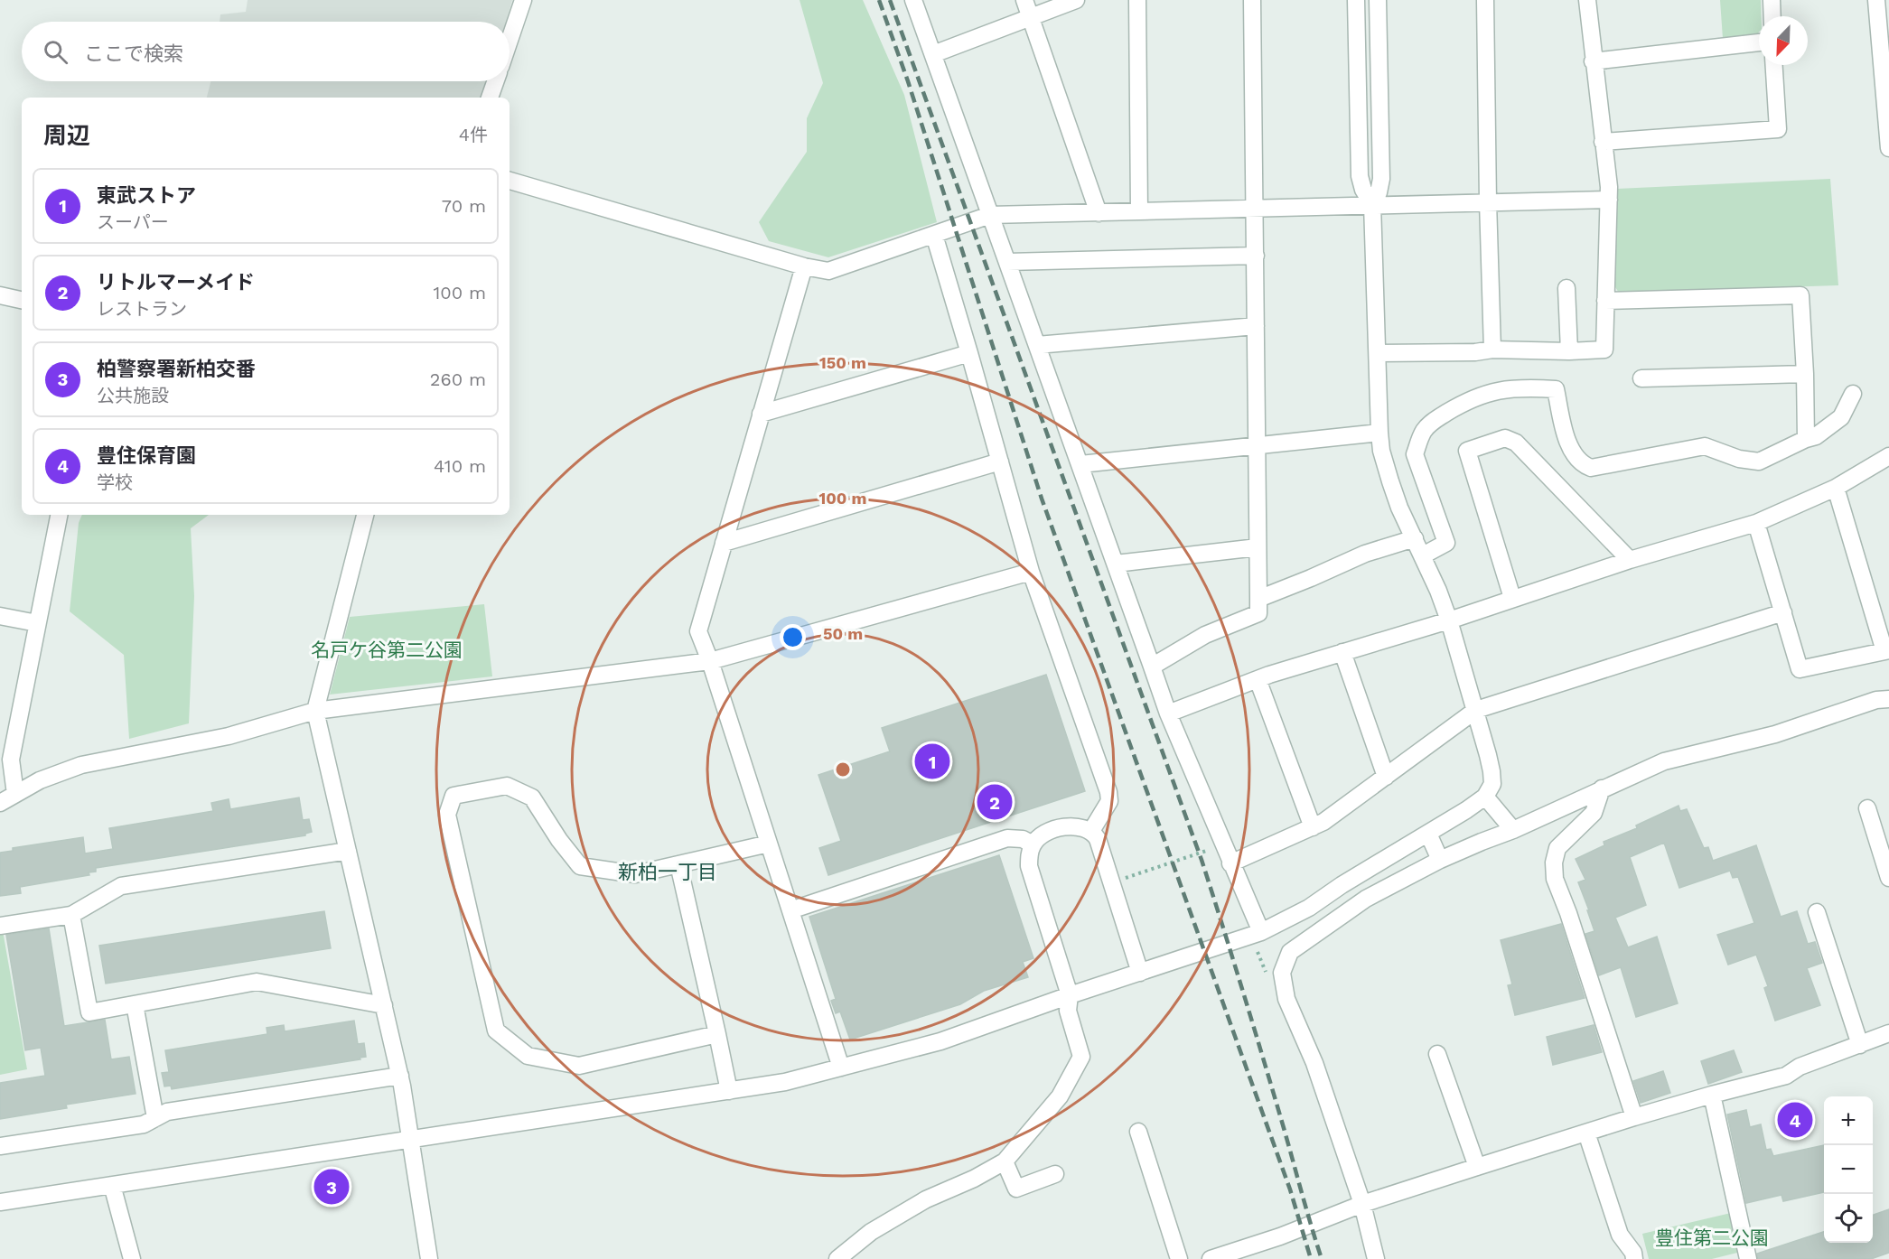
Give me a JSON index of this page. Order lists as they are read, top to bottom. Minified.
{"districts":["新柏一丁目"],"parks":["名戸ケ谷第二公園","豊住第二公園"],"north":"bottom left","page":{"search":"ここで検索","heading":["周辺","4件"],"list":[{"mark":"1","name":"東武ストア","note":"スーパー","value":"70 m"},{"mark":"2","name":"リトルマーメイド","note":"レストラン","value":"100 m"},{"mark":"3","name":"柏警察署新柏交番","note":"公共施設","value":"260 m"},{"mark":"4","name":"豊住保育園","note":"学校","value":"410 m"}],"pins":["1","2","4","3"],"map_buttons":["+","−"]},"rings":["150 m","100 m","50 m"]}
